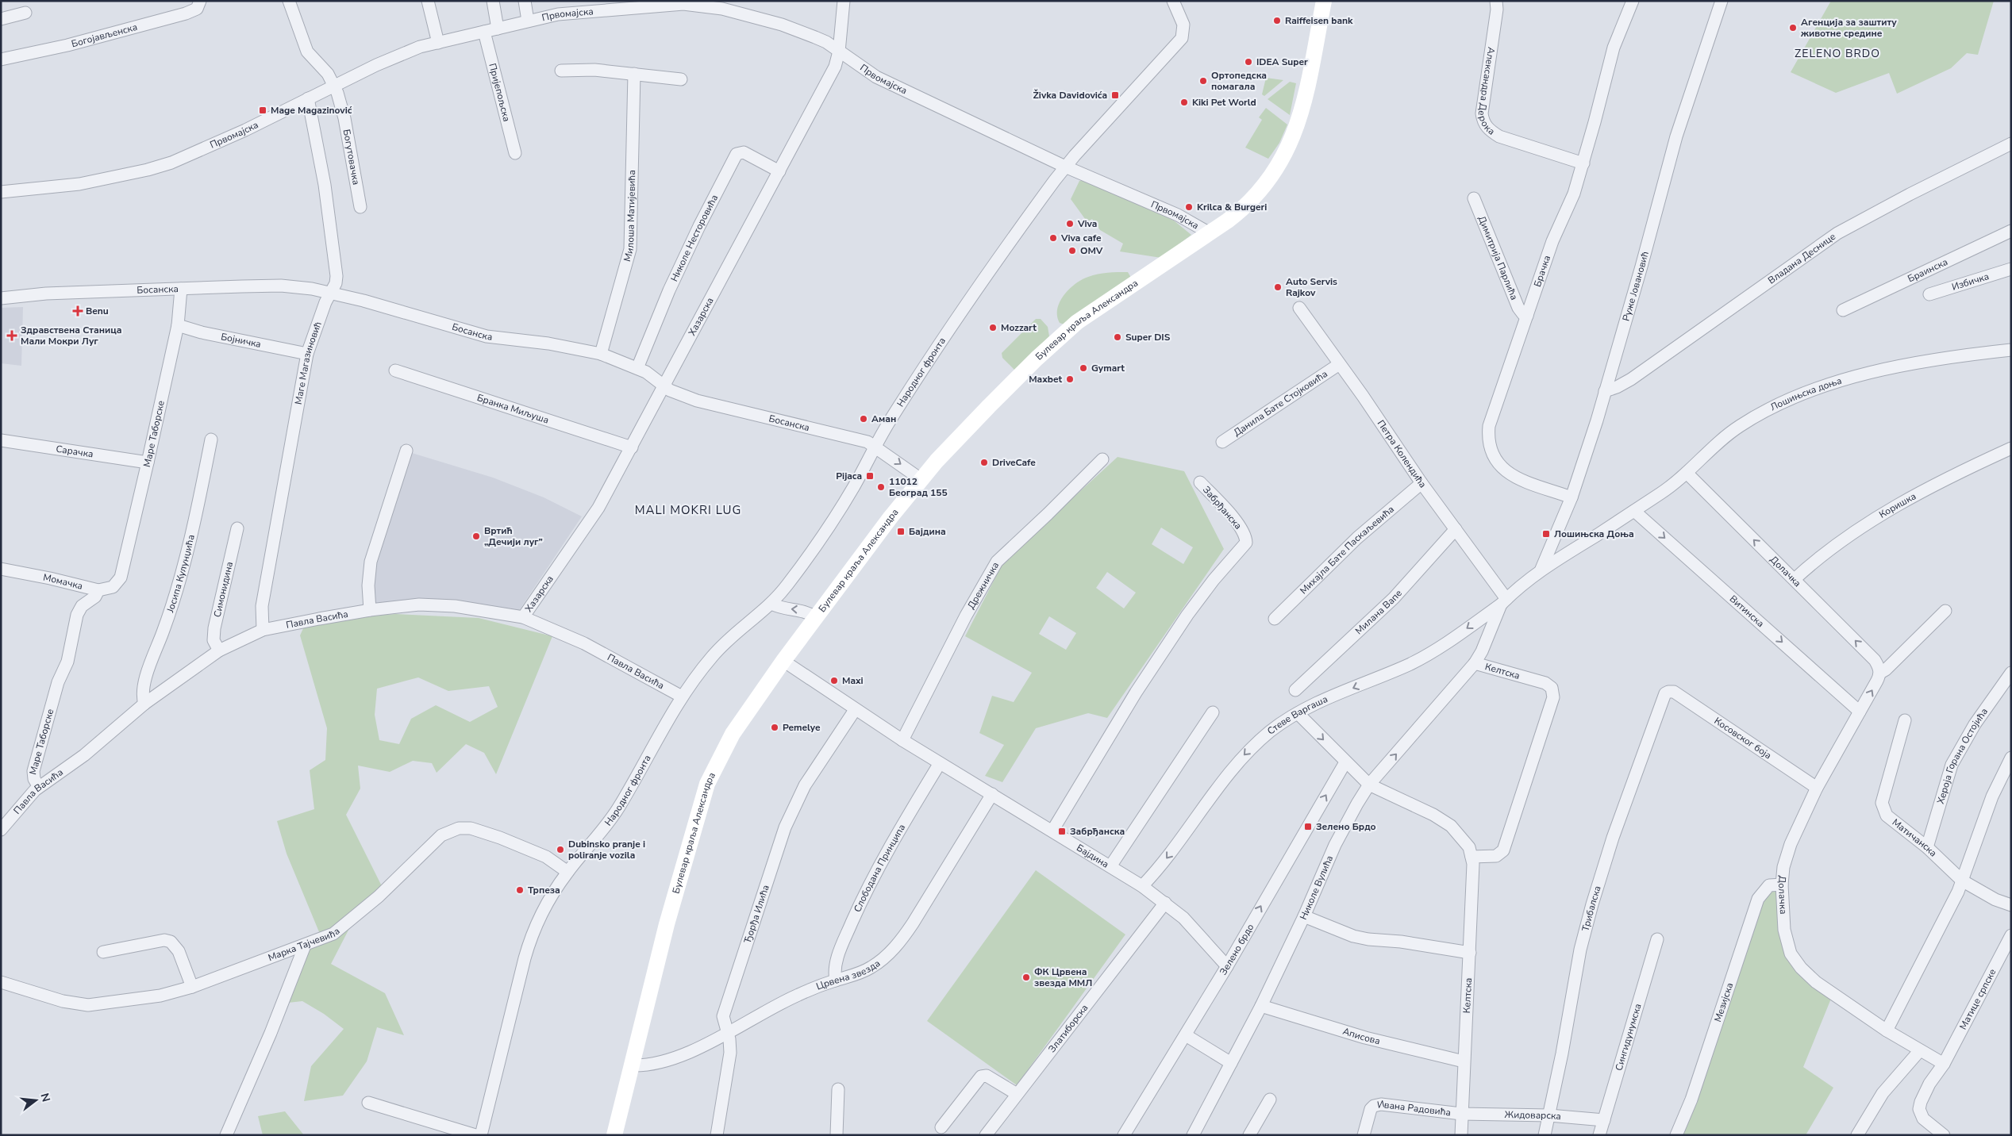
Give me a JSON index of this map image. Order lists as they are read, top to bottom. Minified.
{"streets":{"main road":["Булевар краља Александра"],"street":["Првомајска","Богојављенска","Александра Дерока","Пријепољска","Богутовачка","Милоша Матијевића","Николе Несторовића","Владана Деснице","Димитрија Парлића","Браинска","Брачка","Избичка","Руже Јовановић","Босанска","Хазарска","Бојничка","Маге Магазиновић","Народног фронта","Лошињска доња","Данила Бате Стојковића","Бранка Миљуша","Маре Таборске","Сарачка","Петра Колендића","Коришка","Забрђанска","Михајла Бате Паскаљевића","Долачка","Јосипа Кулунџића","Момачка","Дрежничка","Симонидина","Витинска","Милана Вапе","Павла Васића","Келтска","Стеве Варгаша","Косовског боја","Хероја Горана Остојића","Матичанска","Бајдина","Слободана Принципа","Николе Вулића","Трибалска","Ђорђа Илића","Марка Тајчевића","Зелено брдо","Црвена звезда","Матице српске","Мезијска","Златиборска","Аписова","Сингидунумска","Ивана Радовића","Жидоварска"]},"crossings":[["Првомајска","Пријепољска"],["Првомајска","Богутовачка"],["Првомајска","Хазарска"],["Првомајска","Булевар краља Александра"],["Првомајска","Маге Магазиновић"],["Првомајска","Народног фронта"],["Александра Дерока","Брачка"],["Милоша Матијевића","Босанска"],["Николе Несторовића","Босанска"],["Николе Несторовића","Хазарска"],["Владана Деснице","Руже Јовановић"],["Димитрија Парлића","Брачка"],["Брачка","Руже Јовановић"],["Руже Јовановић","Келтска"],["Босанска","Хазарска"],["Босанска","Булевар краља Александра"],["Босанска","Маге Магазиновић"],["Босанска","Народног фронта"],["Босанска","Маре Таборске"],["Хазарска","Бранка Миљуша"],["Хазарска","Павла Васића"],["Булевар краља Александра","Бајдина"],["Булевар краља Александра","Црвена звезда"],["Бојничка","Маге Магазиновић"],["Бојничка","Маре Таборске"],["Маге Магазиновић","Павла Васића"],["Народног фронта","Павла Васића"],["Народног фронта","Марка Тајчевића"],["Лошињска доња","Долачка"],["Лошињска доња","Витинска"],["Лошињска доња","Келтска"],["Данила Бате Стојковића","Петра Колендића"],["Маре Таборске","Сарачка"],["Маре Таборске","Момачка"],["Маре Таборске","Павла Васића"],["Петра Колендића","Михајла Бате Паскаљевића"],["Петра Колендића","Милана Вапе"],["Петра Колендића","Келтска"],["Петра Колендића","Стеве Варгаша"],["Коришка","Долачка"],["Забрђанска","Бајдина"],["Долачка","Витинска"],["Долачка","Косовског боја"],["Долачка","Матице српске"],["Долачка","Мезијска"],["Јосипа Кулунџића","Павла Васића"],["Дрежничка","Бајдина"],["Симонидина","Павла Васића"],["Витинска","Келтска"],["Келтска","Стеве Варгаша"],["Келтска","Николе Вулића"],["Келтска","Зелено брдо"],["Келтска","Аписова"],["Келтска","Ивана Радовића"],["Келтска","Жидоварска"],["Стеве Варгаша","Бајдина"],["Косовског боја","Трибалска"],["Хероја Горана Остојића","Матичанска"],["Бајдина","Слободана Принципа"],["Бајдина","Ђорђа Илића"],["Бајдина","Зелено брдо"],["Бајдина","Црвена звезда"],["Бајдина","Златиборска"],["Слободана Принципа","Црвена звезда"],["Николе Вулића","Аписова"],["Трибалска","Жидоварска"],["Ђорђа Илића","Црвена звезда"],["Сингидунумска","Жидоварска"],["Ивана Радовића","Жидоварска"]],"one_way":["Витинска","Зелено брдо"],"districts":["ZELENO BRDO","MALI MOKRI LUG"],"places":{"other":["Raiffeisen bank","Агенција за заштиту животне средине","IDEA Super","Ортопедска помагала","Kiki Pet World","Krilca & Burgeri","Viva","Viva cafe","OMV","Auto Servis Rajkov","Mozzart","Super DIS","Gymart","Maxbet","Аман","DriveCafe","11012 Београд 155","Вртић „Дечији луг”","Maxi","Pemelye","Dubinsko pranje i poliranje vozila","Трпеза","ФК Црвена звезда ММЛ"],"transit":["Živka Davidovića","Mage Magazinović","Pijaca","Бајдина","Лошињска Доња","Зелено Брдо","Забрђанска"],"health":["Benu","Здравствена Станица Мали Мокри Луг"]},"north":"right"}
